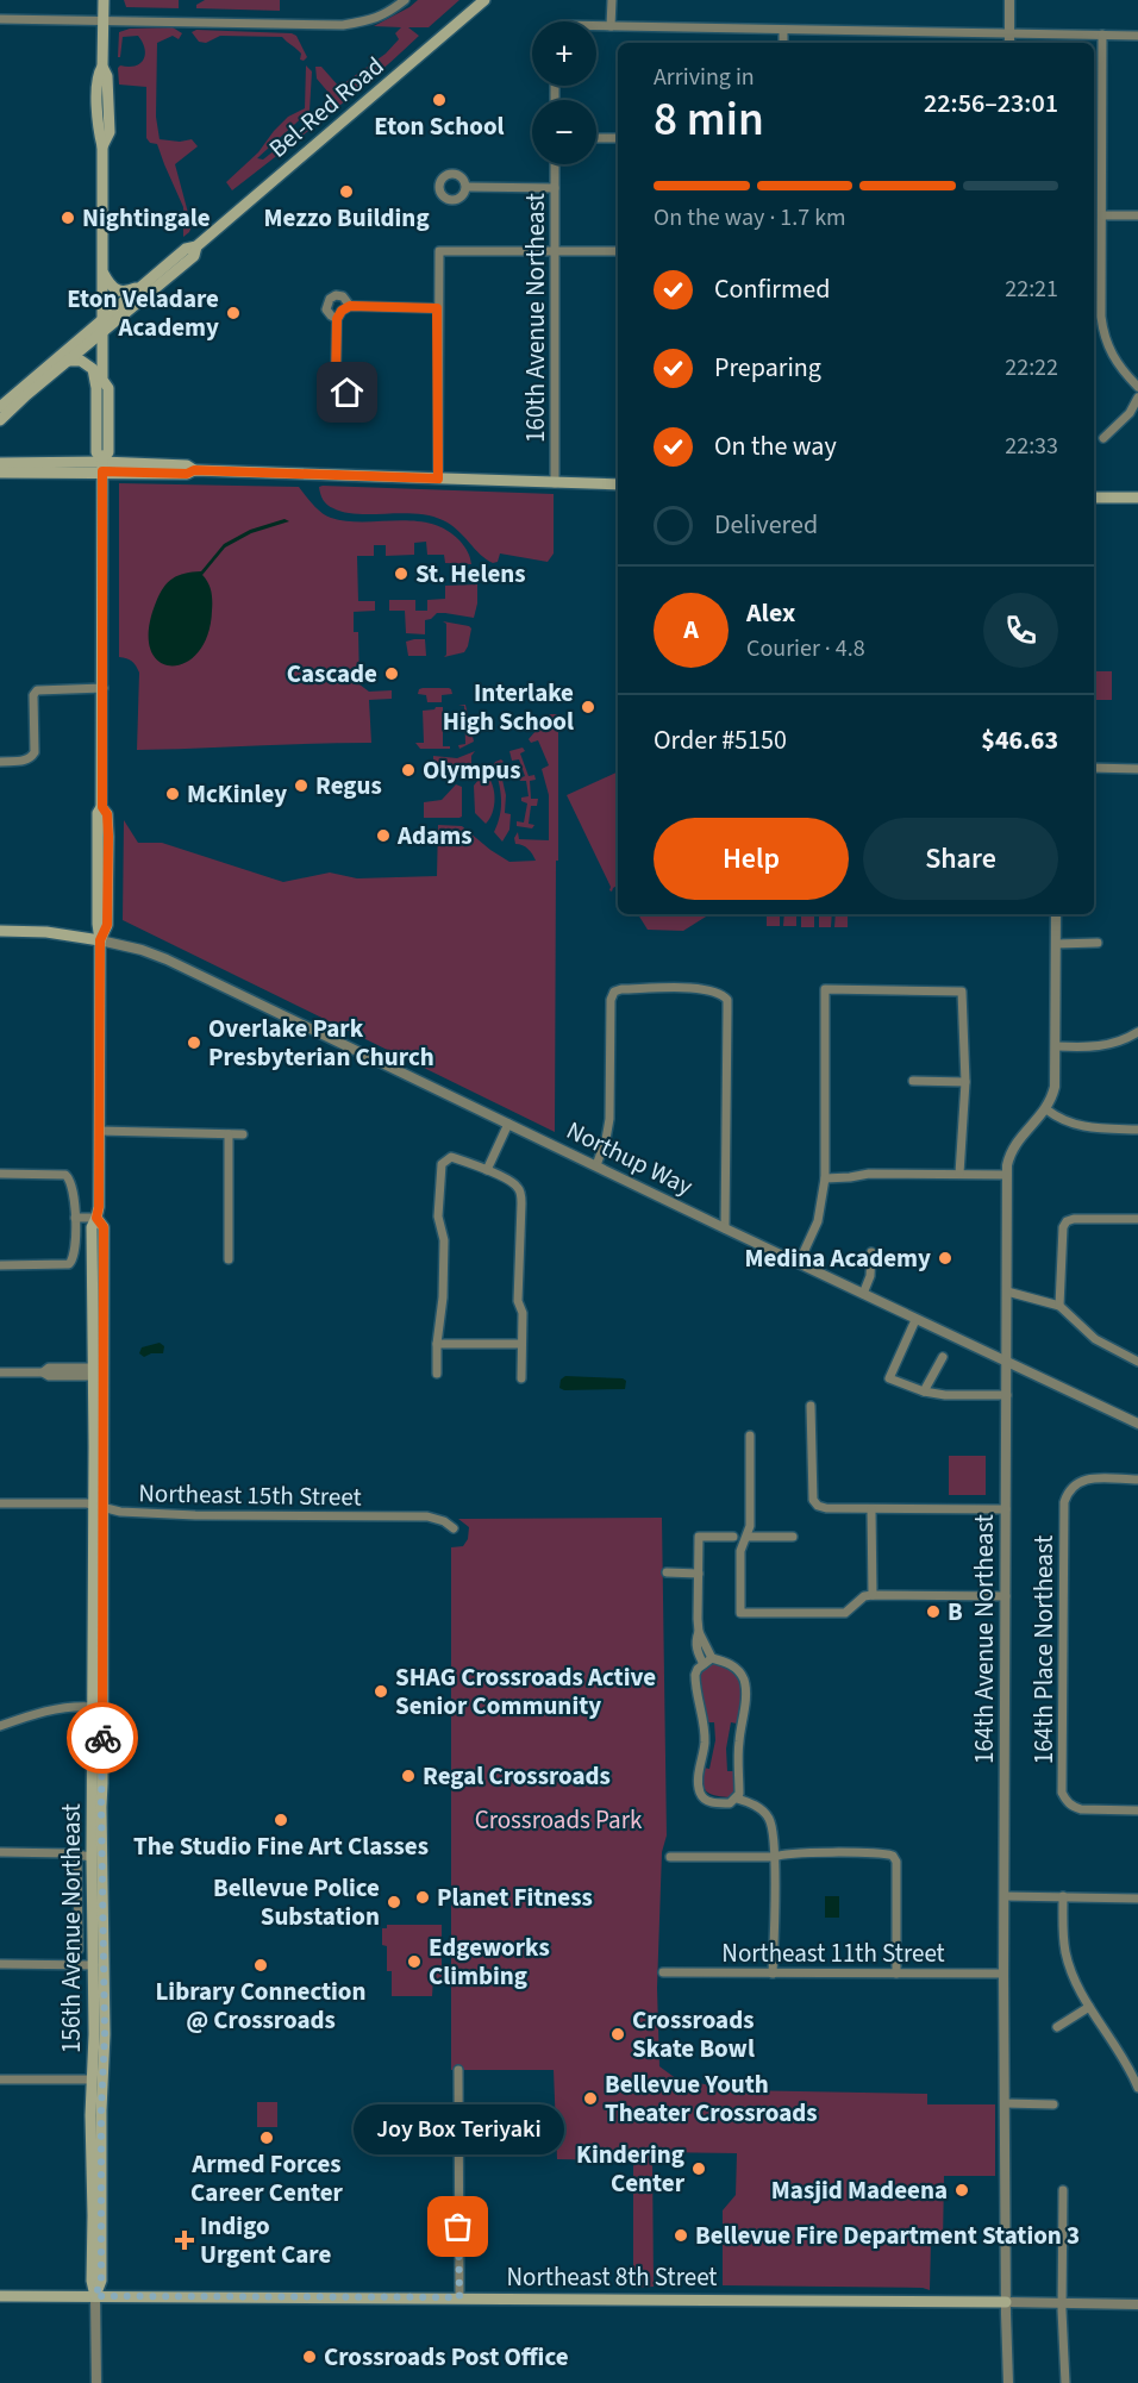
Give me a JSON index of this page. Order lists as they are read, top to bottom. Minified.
{"streets":{"main road":["Bel-Red Road","156th Avenue Northeast","Northeast 8th Street"],"street":["160th Avenue Northeast","Northup Way","Northeast 15th Street","164th Avenue Northeast","164th Place Northeast","Northeast 11th Street"]},"crossings":[["Bel-Red Road","156th Avenue Northeast"],["Northup Way","164th Avenue Northeast"],["Northup Way","156th Avenue Northeast"],["Northeast 15th Street","156th Avenue Northeast"],["164th Avenue Northeast","Northeast 11th Street"],["164th Avenue Northeast","Northeast 8th Street"],["156th Avenue Northeast","Northeast 8th Street"]],"parks":["Crossroads Park"],"places":{"other":["Eton School","Mezzo Building","Nightingale","Eton Veladare Academy","St. Helens","Cascade","Interlake High School","Olympus","Regus","McKinley","Adams","Overlake Park Presbyterian Church","Medina Academy","B","SHAG Crossroads Active Senior Community","Regal Crossroads","The Studio Fine Art Classes","Planet Fitness","Bellevue Police Substation","Edgeworks Climbing","Library Connection @ Crossroads","Crossroads Skate Bowl","Bellevue Youth Theater Crossroads","Armed Forces Career Center","Kindering Center","Masjid Madeena","Joy Box Teriyaki","Bellevue Fire Department Station 3","Crossroads Post Office"],"health":["Indigo Urgent Care"]},"page":{"map_buttons":["+","−"],"heading":["8 min","Arriving in","22:56–23:01"],"panel":["Alex","Courier · 4.8","Order #5150","$46.63"],"bar":"On the way · 1.7 km","list":[["Confirmed","22:21"],["Preparing","22:22"],["On the way","22:33"],"Delivered"],"round":"A","buttons":["Help","Share"],"bubble":"Joy Box Teriyaki"}}
